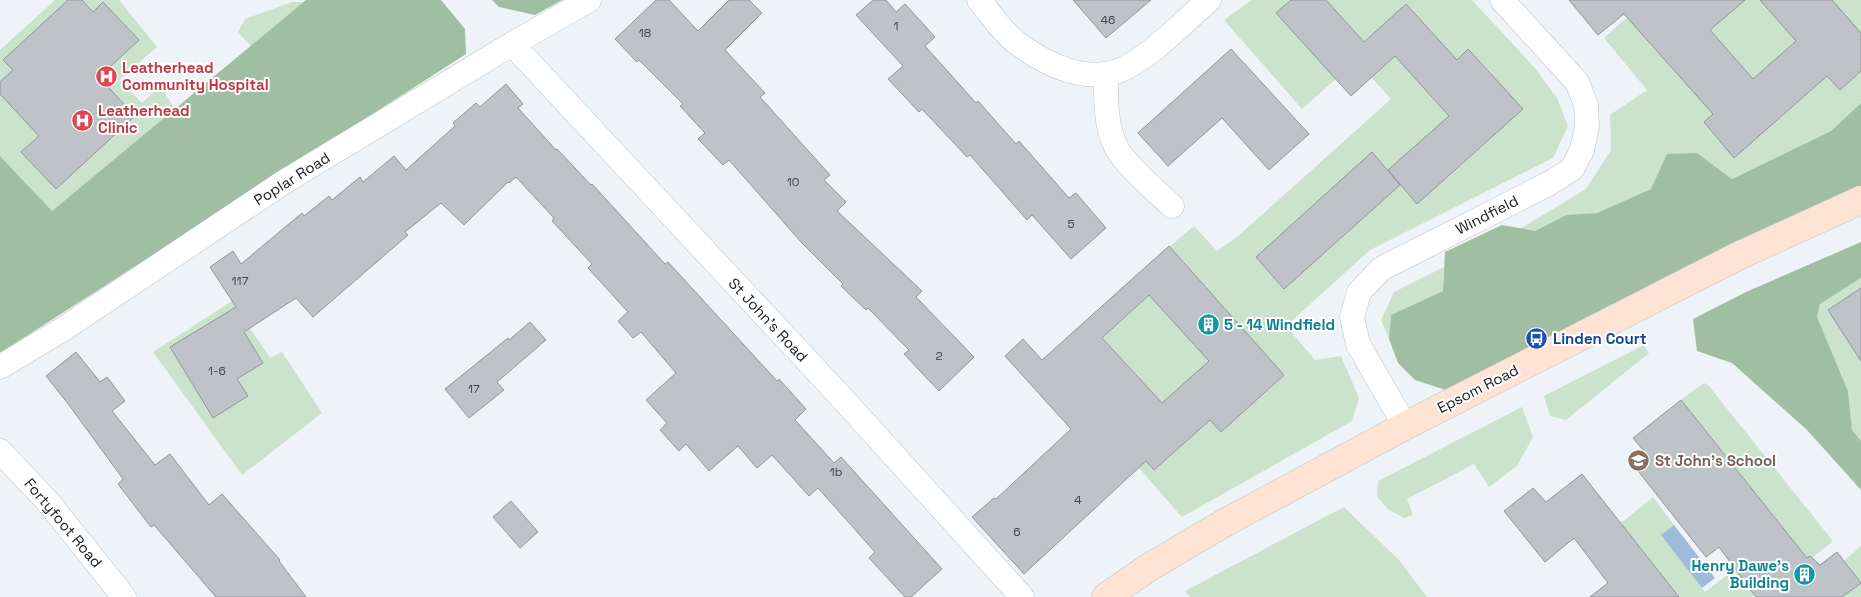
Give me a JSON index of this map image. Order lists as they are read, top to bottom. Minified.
{"streets":{"main road":["Epsom Road"],"street":["Poplar Road","Windfield","St John's Road","Fortyfoot Road"]},"crossings":[["Poplar Road","St John's Road"],["Windfield","Epsom Road"]],"places":{"hospital":["Leatherhead Community Hospital","Leatherhead Clinic"],"building":["5 - 14 Windfield","Henry Dawe's Building"],"bus stop":["Linden Court"],"school or university":["St John's School"]},"house_numbers":["46","1","18","10","5","117","2","1-6","17","1b","4","6"]}
